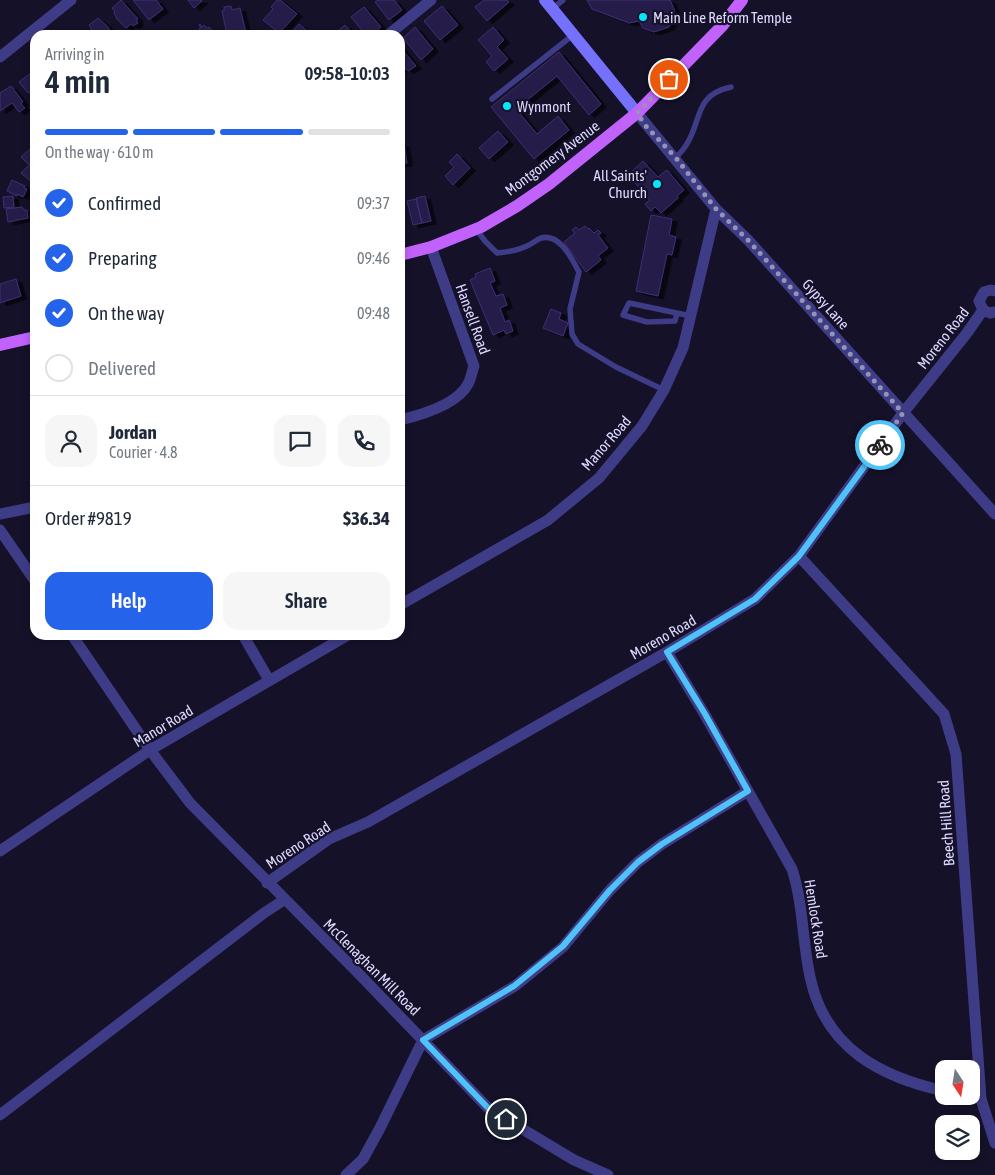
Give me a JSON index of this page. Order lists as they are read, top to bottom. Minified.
{"streets":{"main road":["Montgomery Avenue"],"street":["Gypsy Lane","Hansell Road","Moreno Road","Manor Road","Beech Hill Road","Hemlock Road","McClenaghan Mill Road"]},"crossings":[["Montgomery Avenue","Gypsy Lane"],["Montgomery Avenue","Hansell Road"],["Gypsy Lane","Moreno Road"],["Gypsy Lane","Manor Road"],["Moreno Road","Beech Hill Road"],["Moreno Road","Hemlock Road"],["Moreno Road","McClenaghan Mill Road"]],"places":["Main Line Reform Temple","Wynmont","All Saints' Church"],"north":"bottom","page":{"heading":["4 min","Arriving in","09:58–10:03"],"panel":["Jordan","Courier · 4.8","Order #9819","$36.34"],"bar":"On the way · 610 m","list":[["Confirmed","09:37"],["Preparing","09:46"],["On the way","09:48"],"Delivered"],"buttons":["Help","Share"]}}
